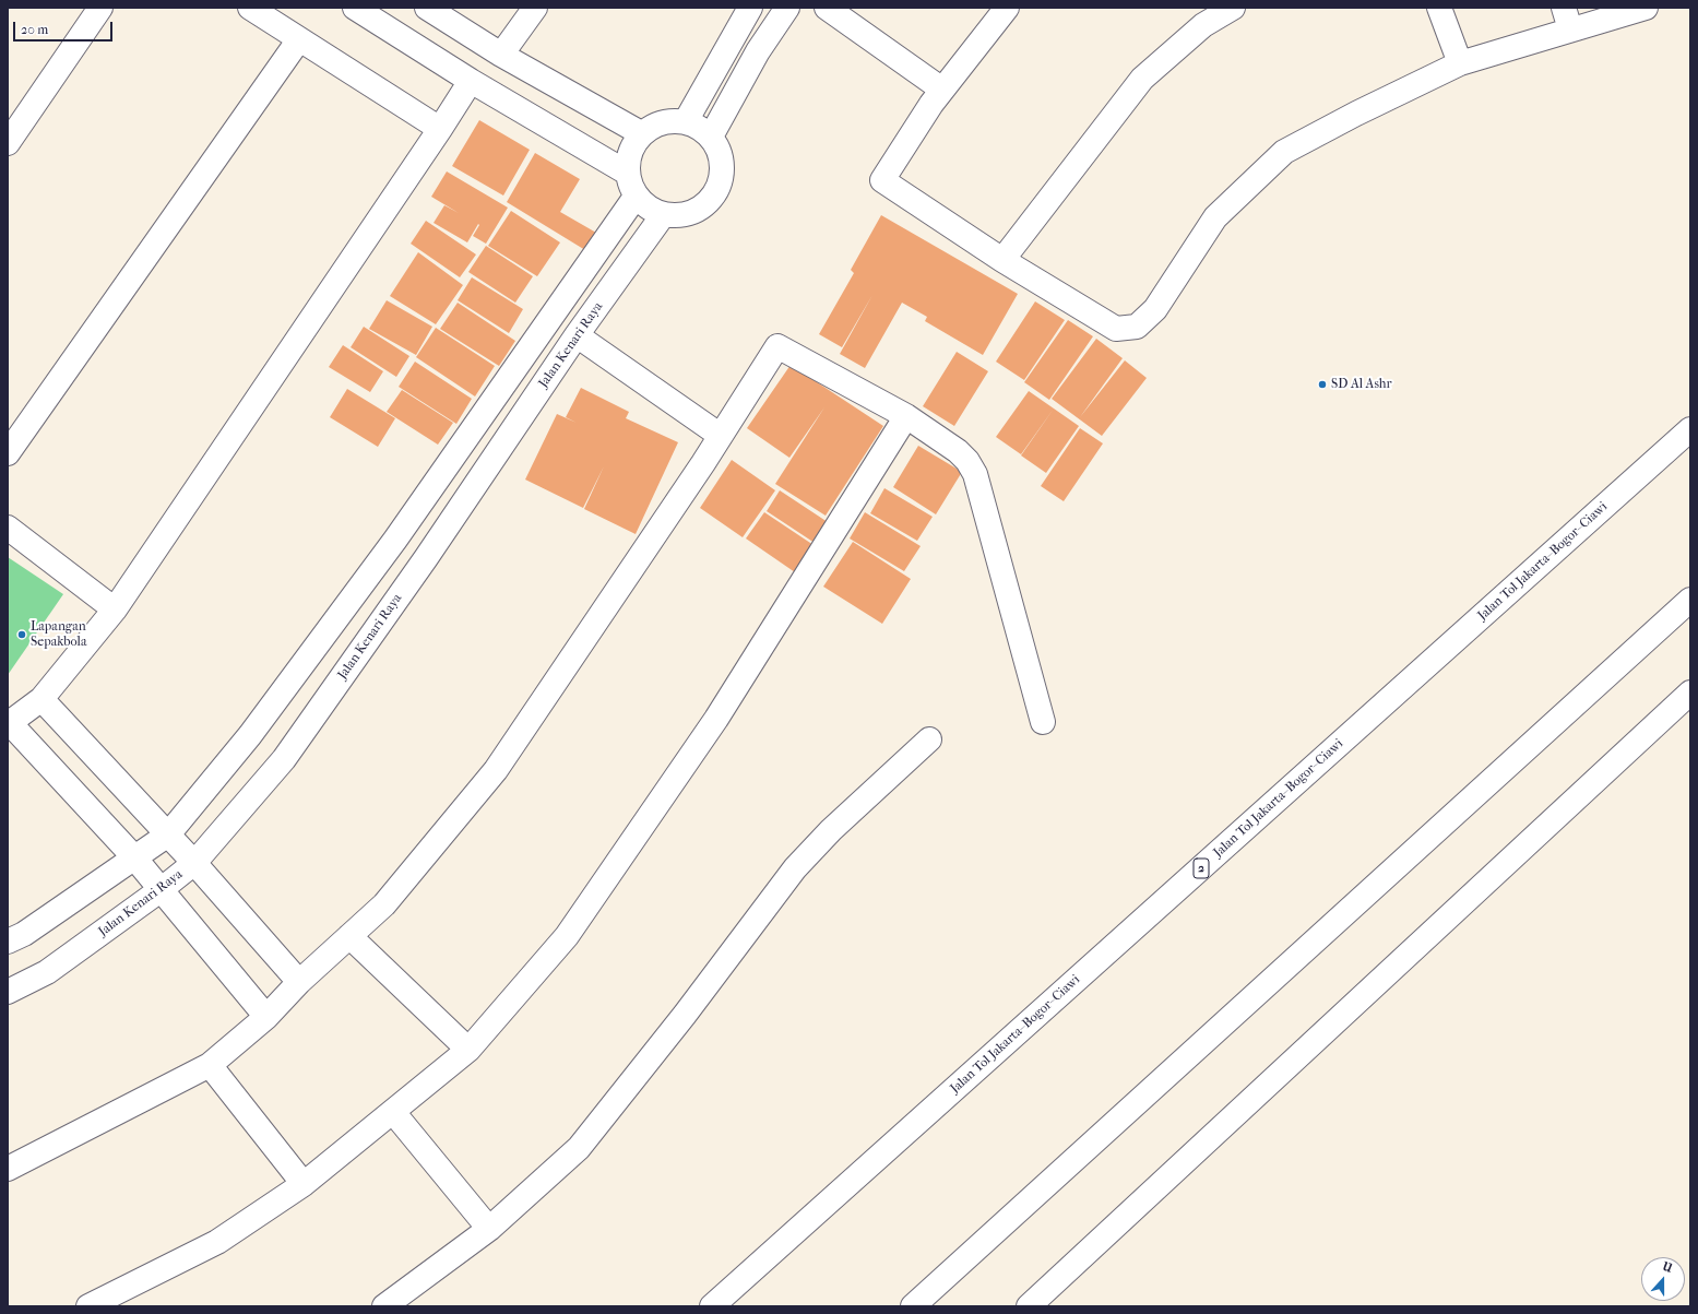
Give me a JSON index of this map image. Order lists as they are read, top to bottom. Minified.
{"streets":{"main road":["Jalan Kenari Raya","Jalan Tol Jakarta–Bogor–Ciawi","2"]},"places":["SD Al Ashr","Lapangan Sepakbola"],"scale_bar":"20 m","north":"top"}
